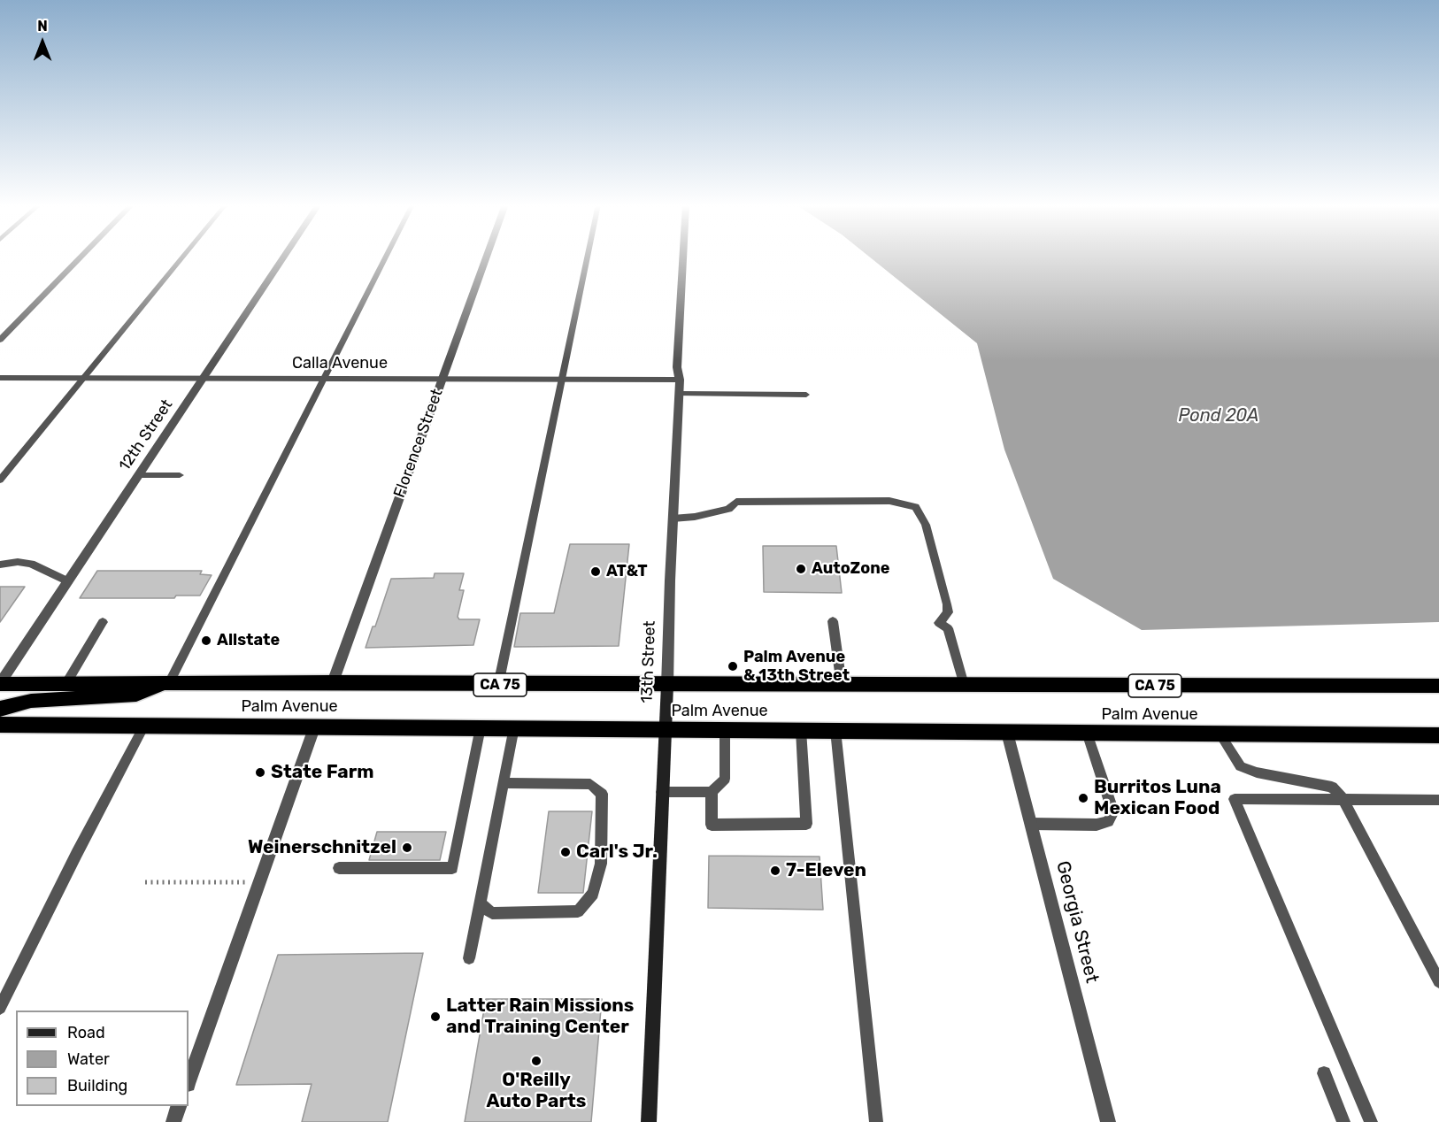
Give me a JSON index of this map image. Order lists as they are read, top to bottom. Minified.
{"streets":{"highway":["CA 75","Palm Avenue"],"main road":["13th Street"],"street":["Calla Avenue","12th Street","Florence Street","Georgia Street"]},"crossings":[["Calla Avenue","12th Street"],["Calla Avenue","Florence Street"],["Calla Avenue","13th Street"],["12th Street","Palm Avenue"],["Florence Street","Palm Avenue"],["13th Street","Palm Avenue"],["Palm Avenue","Georgia Street"]],"water":["Pond 20A"],"places":["AutoZone","AT&T","Allstate","Palm Avenue & 13th Street","State Farm","Burritos Luna Mexican Food","Weinerschnitzel","Carl's Jr.","7-Eleven","Latter Rain Missions and Training Center","O'Reilly Auto Parts"],"legend":["Road","Water","Building"],"north":"top"}
